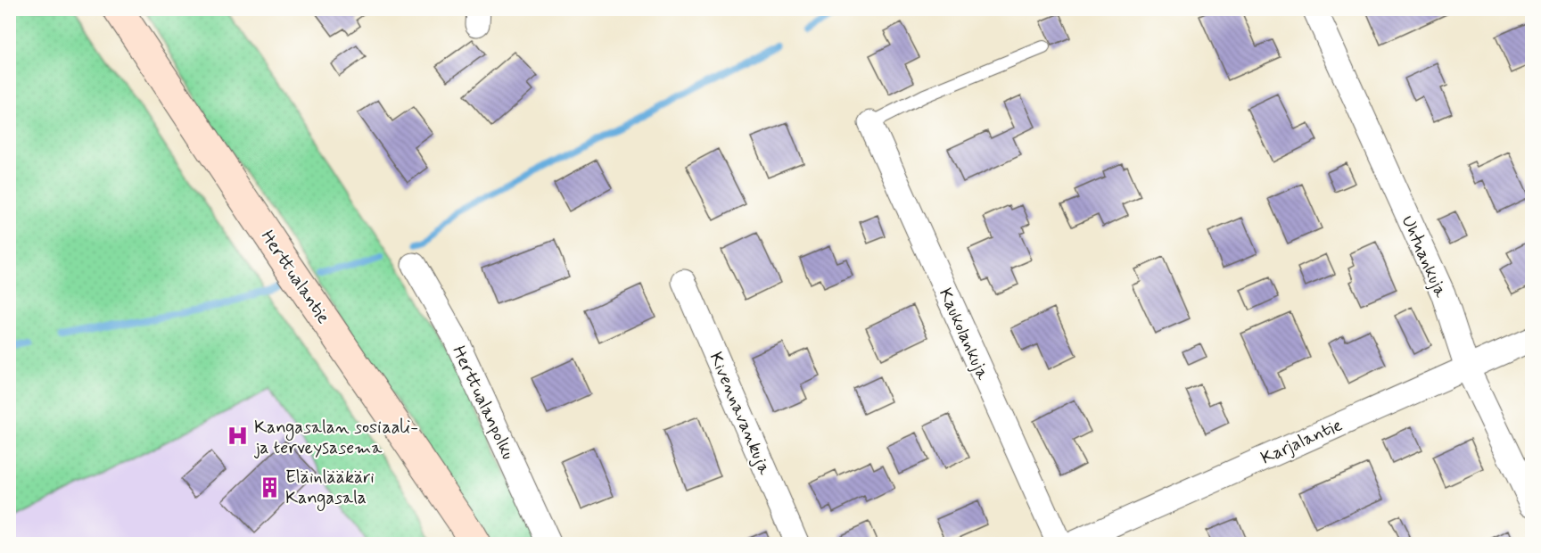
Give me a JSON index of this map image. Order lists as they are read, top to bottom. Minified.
{"streets":{"street":["Uhtuankuja","Herttualantie","Kaukolankuja","Herttualanpolku","Kivennavankuja","Karjalantie"]},"crossings":[["Uhtuankuja","Karjalantie"]],"places":{"hospital":["Kangasalan sosiaali- ja terveysasema"],"building":["Eläinlääkäri Kangasala"]}}
